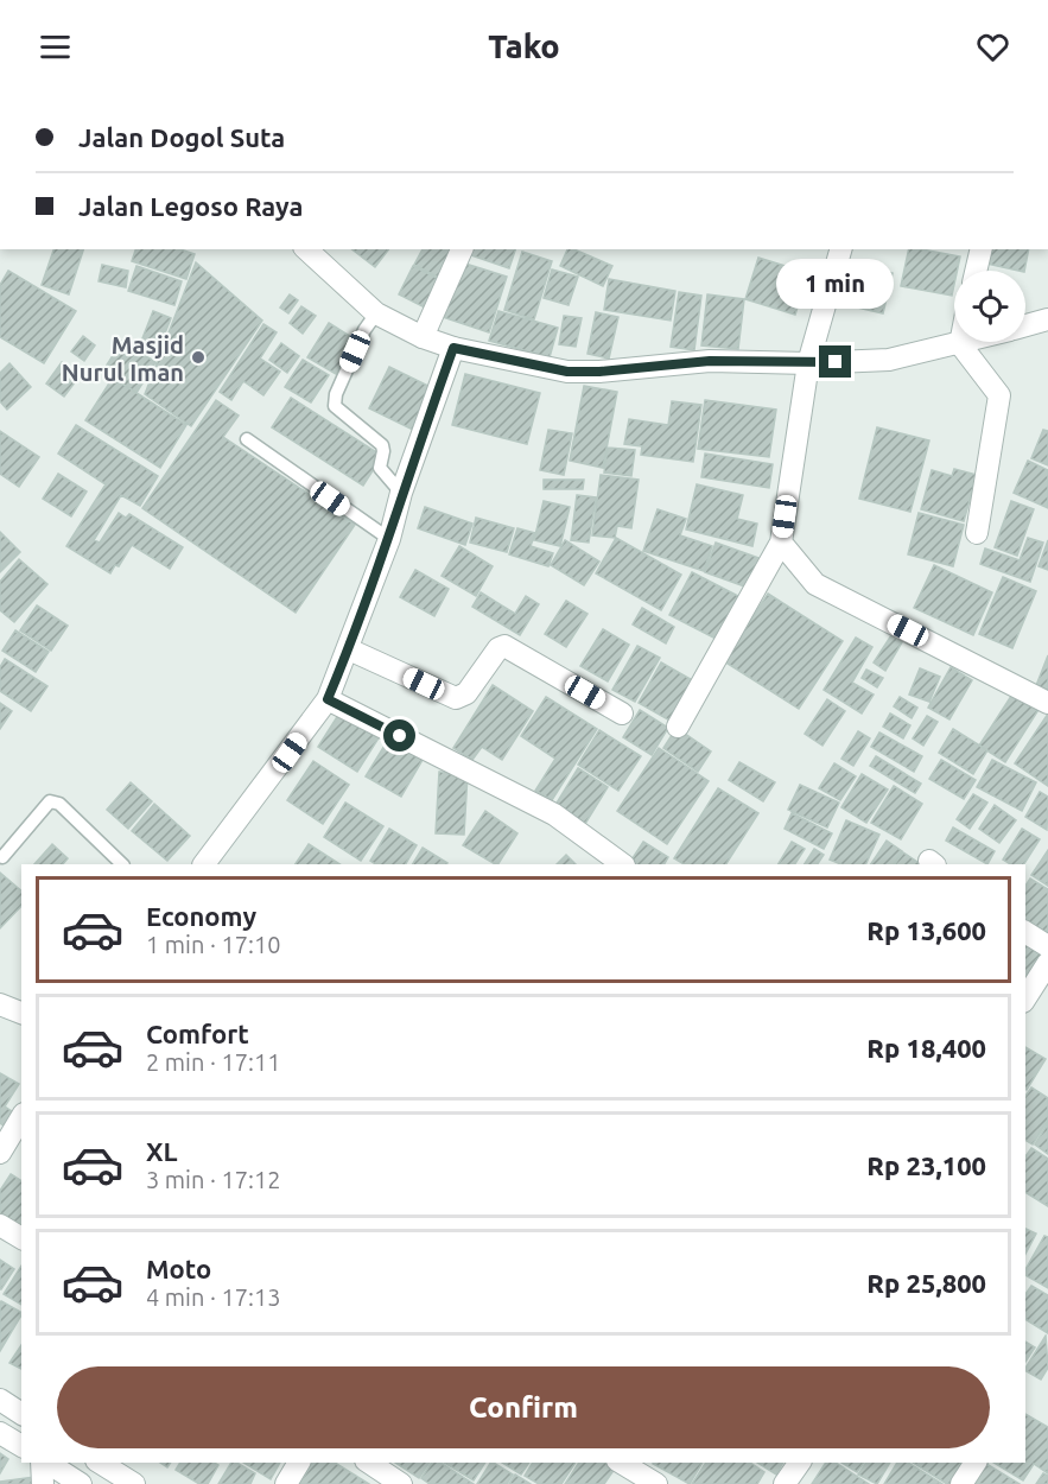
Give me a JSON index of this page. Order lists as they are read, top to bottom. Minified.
{"places":["Masjid Nurul Iman"],"page":{"header":"Tako","banner":["Jalan Dogol Suta","Jalan Legoso Raya"],"bubble":"1 min","list":[{"name":"Economy","note":"1 min · 17:10","value":"Rp 13,600"},{"name":"Comfort","note":"2 min · 17:11","value":"Rp 18,400"},{"name":"XL","note":"3 min · 17:12","value":"Rp 23,100"},{"name":"Moto","note":"4 min · 17:13","value":"Rp 25,800"}],"buttons":"Confirm"}}
